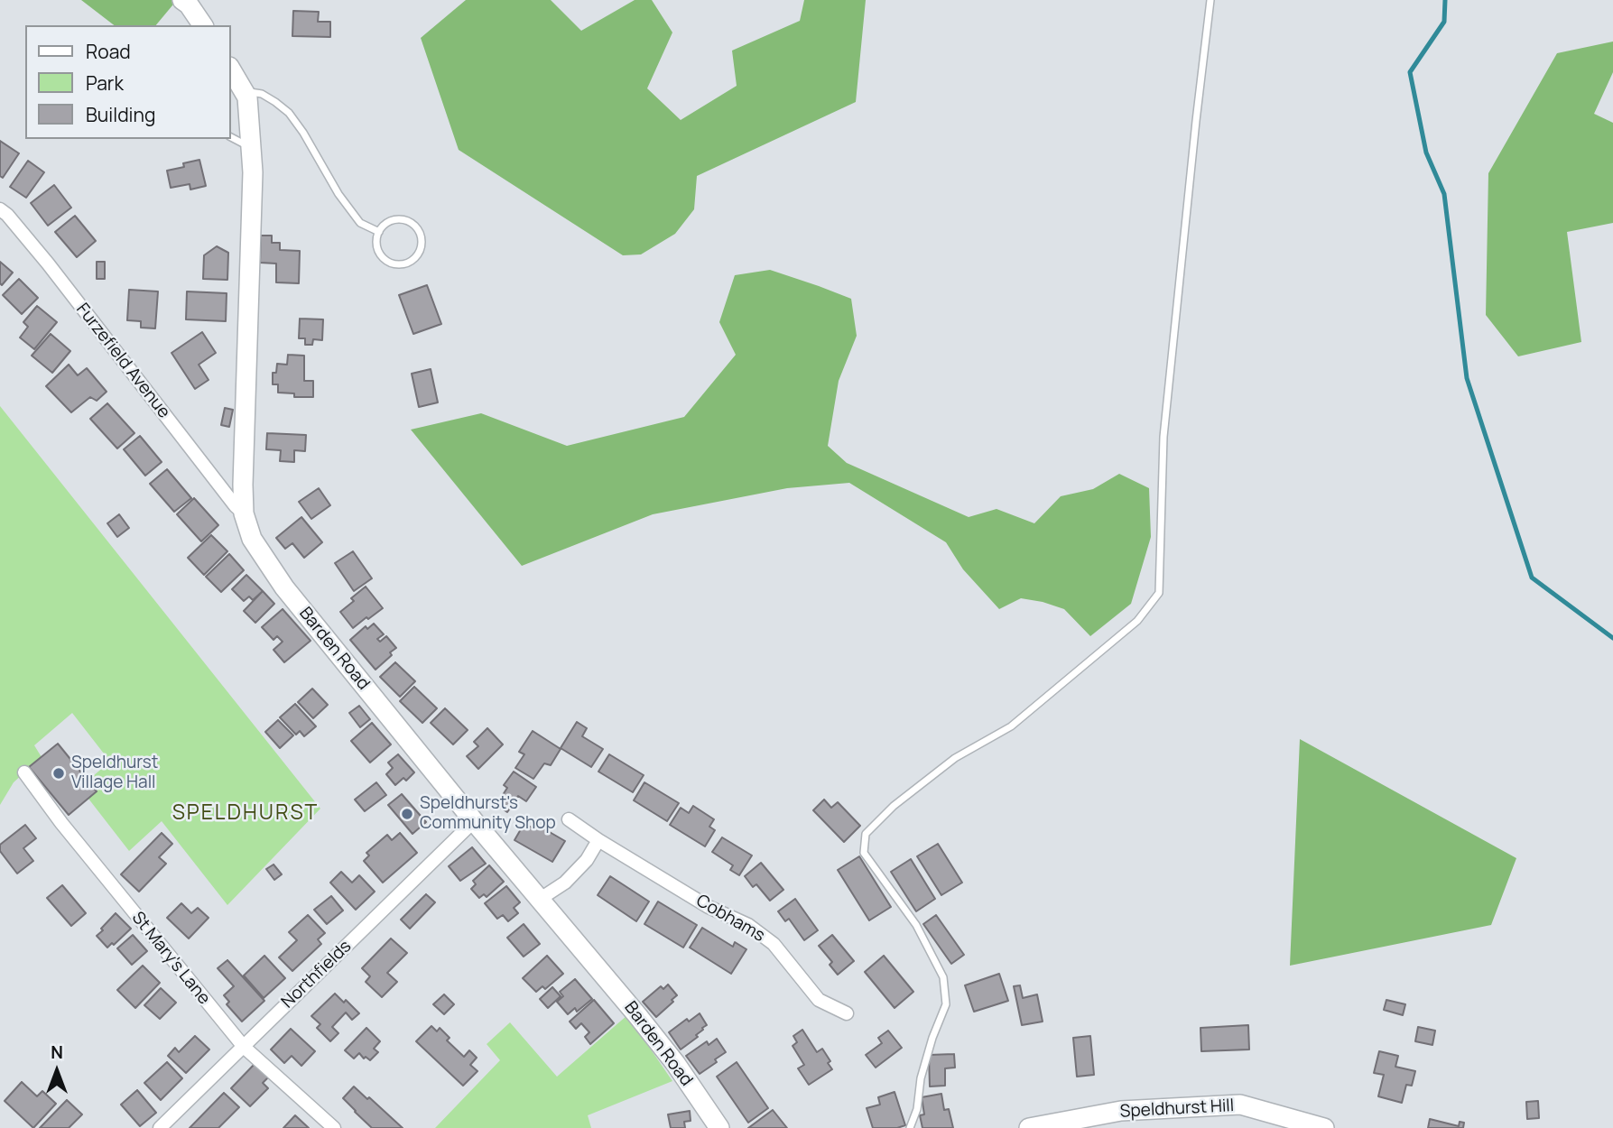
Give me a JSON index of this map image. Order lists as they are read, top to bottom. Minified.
{"streets":{"street":["Furzefield Avenue","Barden Road","Cobhams","St Mary's Lane","Northfields","Speldhurst Hill"]},"crossings":[["Furzefield Avenue","Barden Road"],["Barden Road","Northfields"],["St Mary's Lane","Northfields"]],"districts":["SPELDHURST"],"places":["Speldhurst Village Hall","Speldhurst's Community Shop"],"legend":["Road","Park","Building"],"north":"top"}
